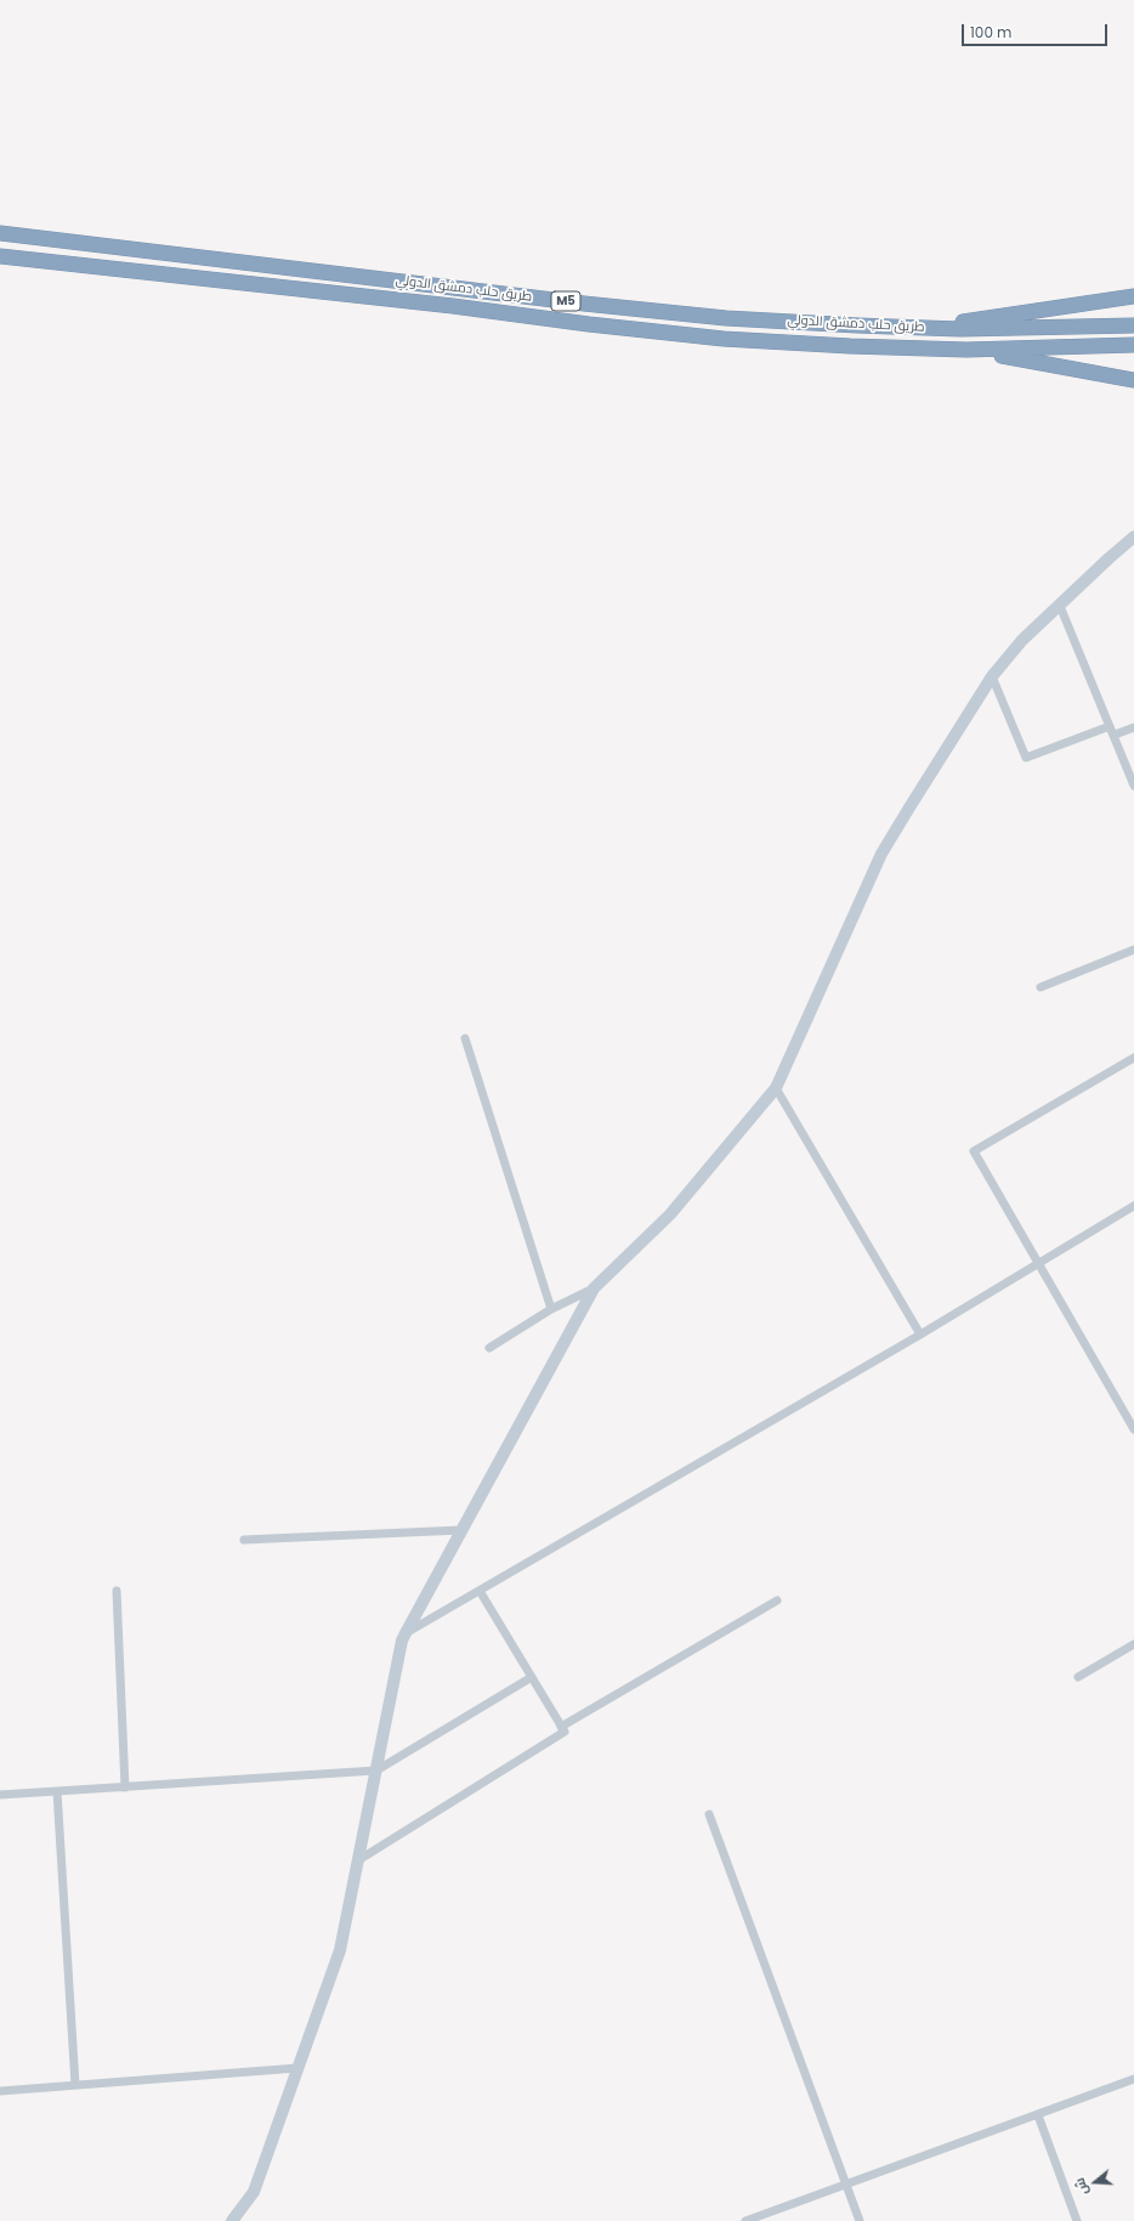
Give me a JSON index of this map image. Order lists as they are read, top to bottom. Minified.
{"streets":{"highway":["طريق حلب دمشق الدولي","M5"]},"scale_bar":"100 m","north":"left"}
